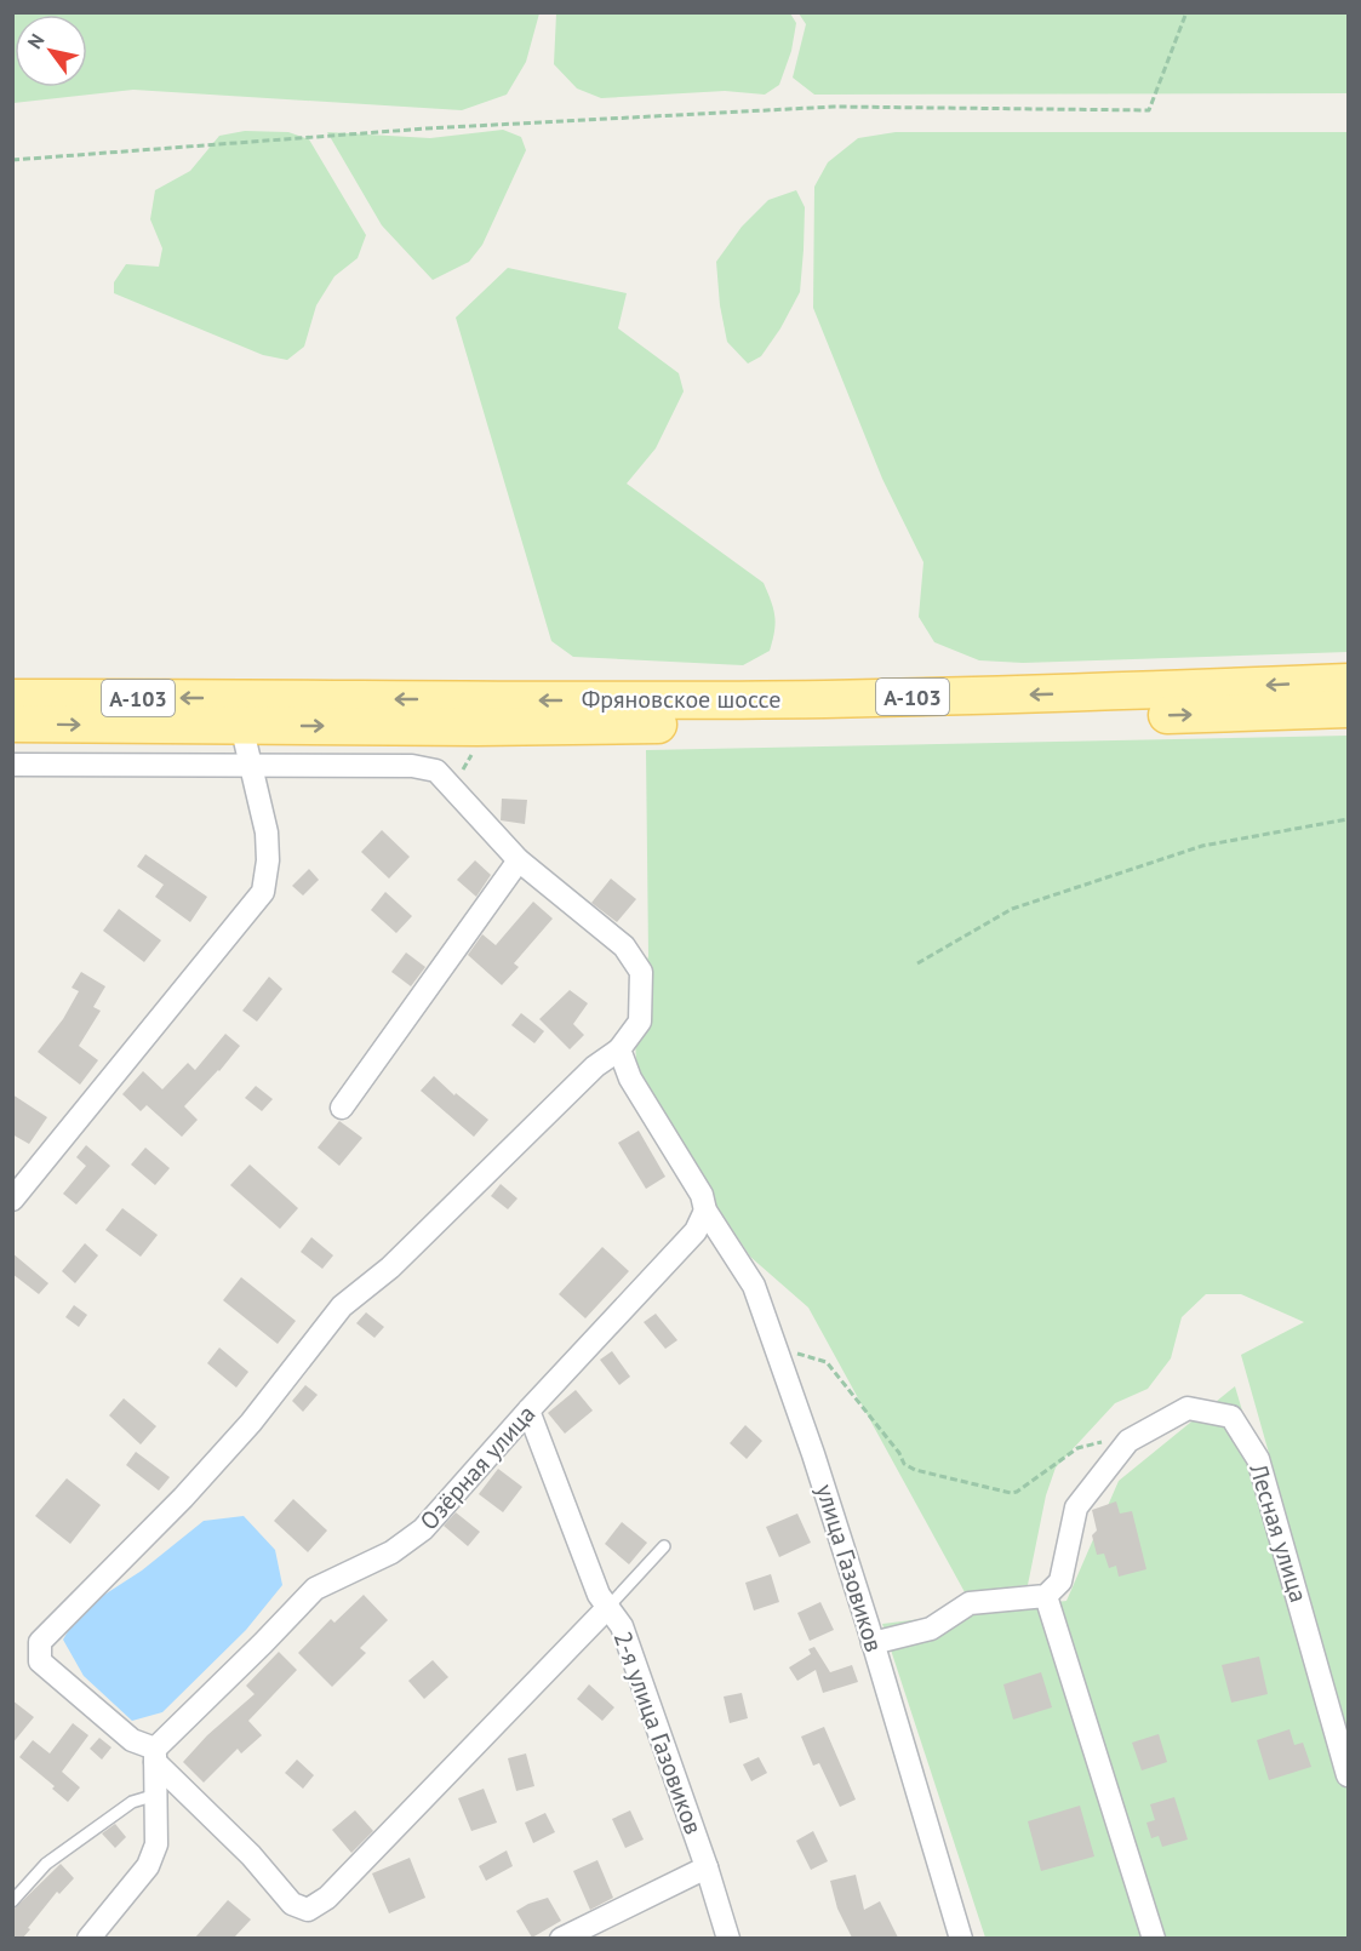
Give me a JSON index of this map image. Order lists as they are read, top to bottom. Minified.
{"streets":{"main road":["А-103","Фряновское шоссе"],"street":["Озёрная улица","Лесная улица","улица Газовиков","2-я улица Газовиков"]},"crossings":[["Озёрная улица","улица Газовиков"],["Озёрная улица","2-я улица Газовиков"]],"north":"top left"}
